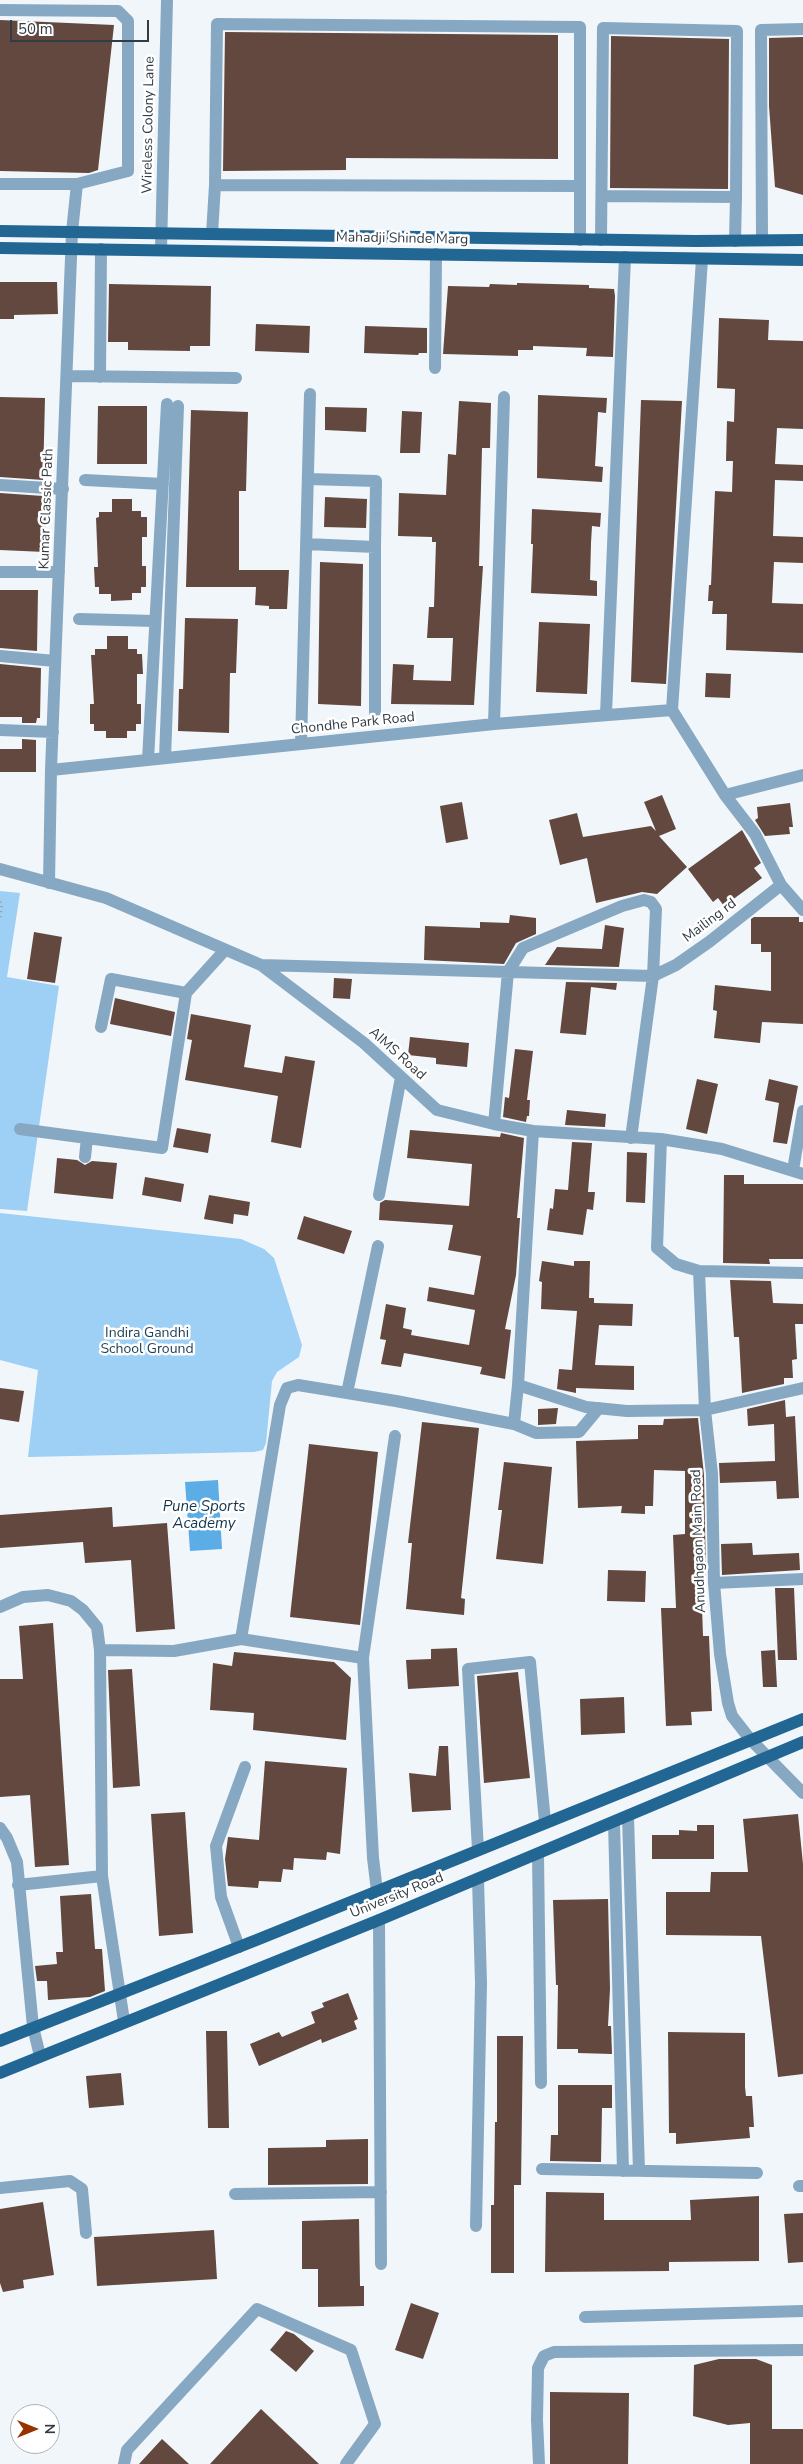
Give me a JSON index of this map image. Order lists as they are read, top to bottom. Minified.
{"streets":{"main road":["Mahadji Shinde Marg","University Road"],"street":["Wireless Colony Lane","Kumar Classic Path","Chondhe Park Road","Mailing rd","AIMS Road","Anudhgaon Main Road"]},"crossings":[["Wireless Colony Lane","Mahadji Shinde Marg"],["Mahadji Shinde Marg","Kumar Classic Path"],["Kumar Classic Path","Chondhe Park Road"],["Anudhgaon Main Road","University Road"]],"water":["Pune Sports Academy"],"parks":["Indira Gandhi School Ground"],"scale_bar":"50 m","north":"right"}
